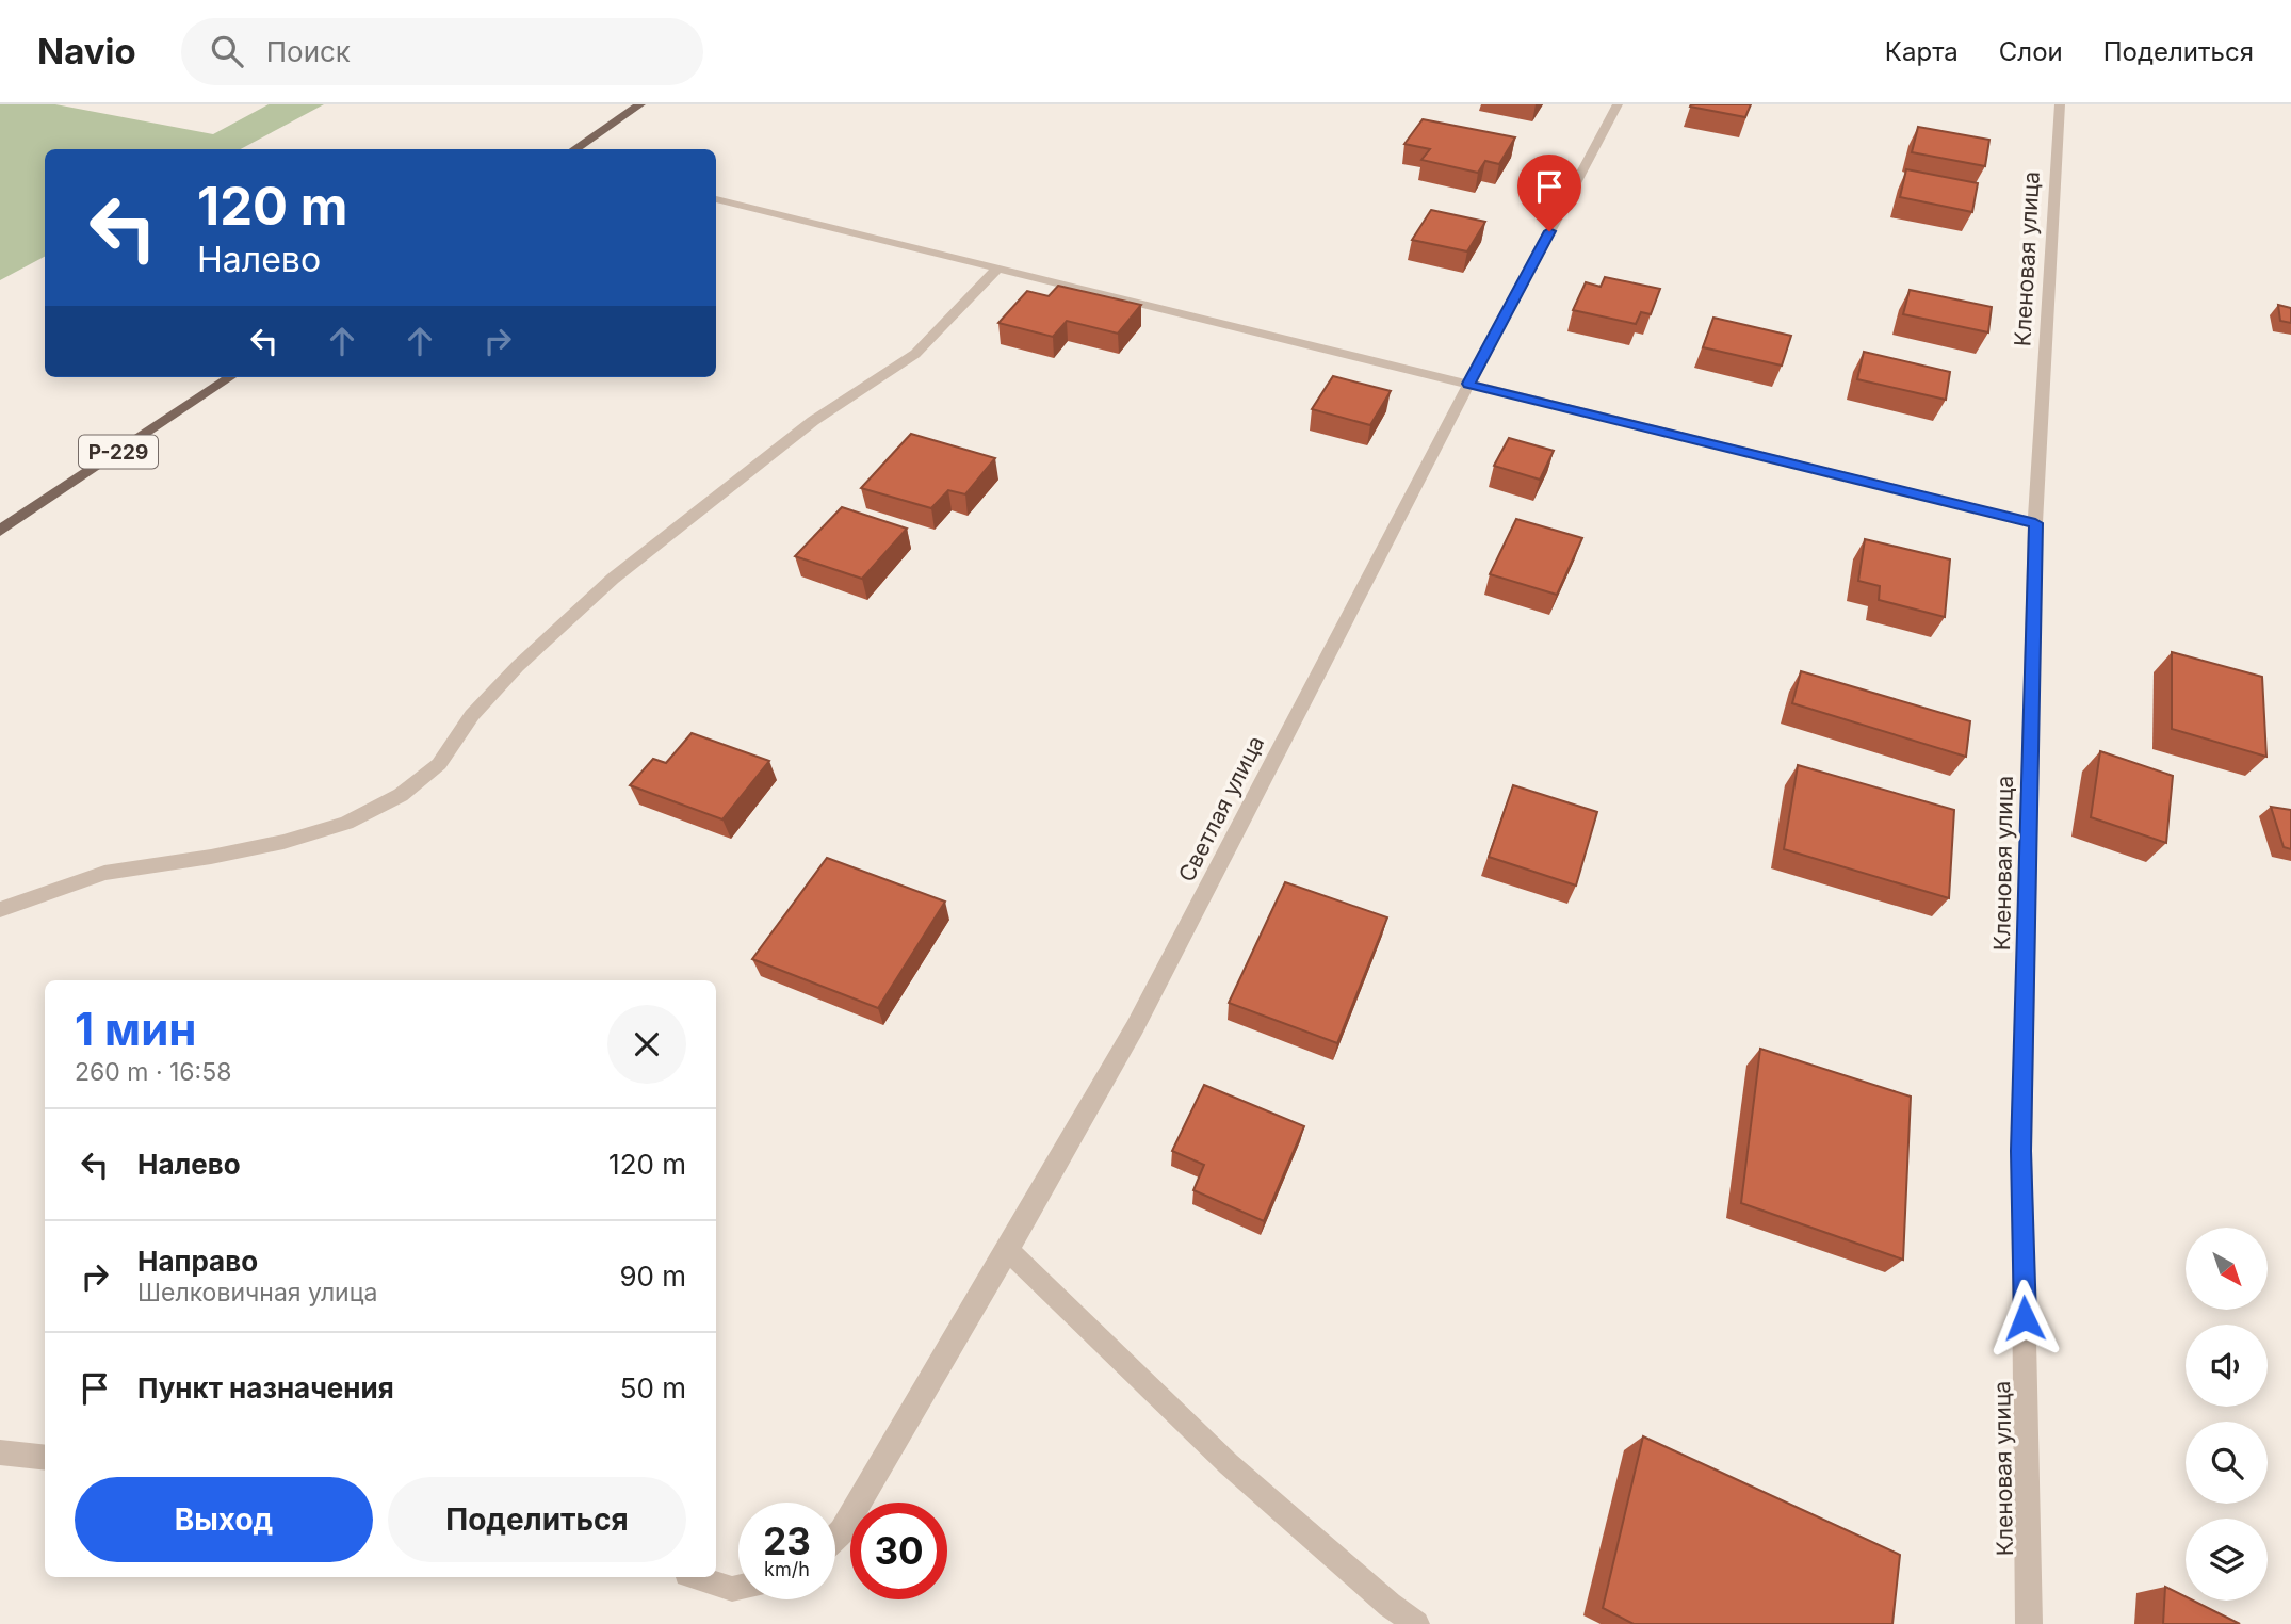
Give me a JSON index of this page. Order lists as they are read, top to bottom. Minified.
{"streets":{"main road":["Р-229"],"street":["Кленовая улица","Светлая улица"]},"north":"bottom right","page":{"header":"Navio","search":"Поиск","nav":["Карта","Слои","Поделиться"],"turn":["120 m","Налево"],"heading":["1 мин","260 m · 16:58"],"list":[{"name":"Налево","value":"120 m"},{"name":"Направо","note":"Шелковичная улица","value":"90 m"},{"name":"Пункт назначения","value":"50 m"}],"buttons":["Выход","Поделиться"],"speed":"23 km/h","limit":"30"}}
